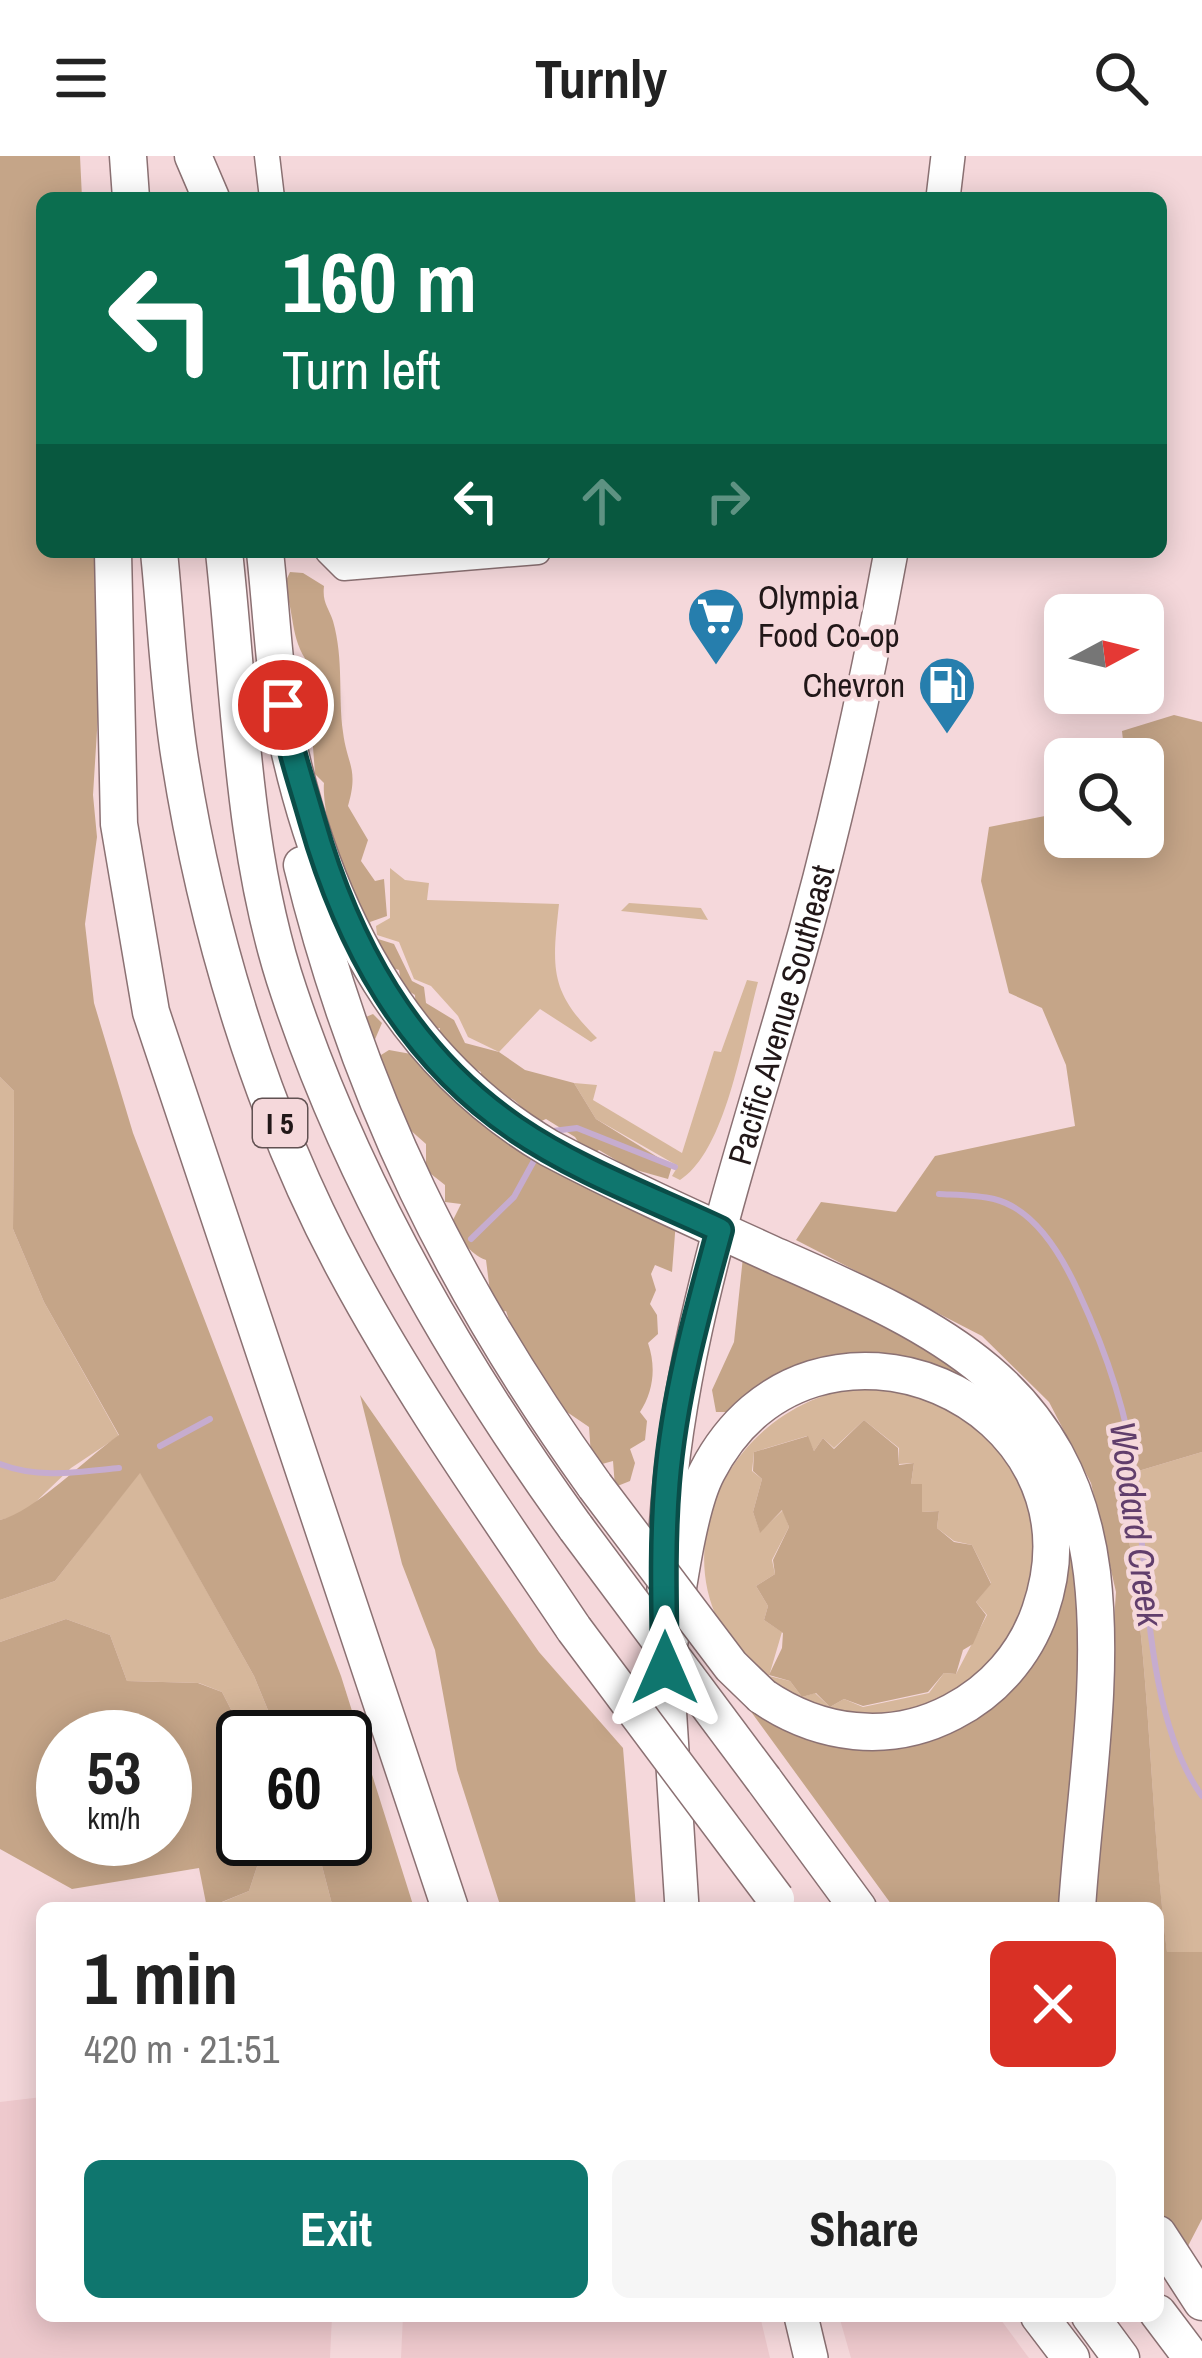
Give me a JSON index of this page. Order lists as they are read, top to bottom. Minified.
{"streets":{"highway":["I 5"],"main road":["Pacific Avenue Southeast"]},"water":["Woodard Creek"],"places":{"supermarket":["Olympia Food Co-op"],"fuel station":["Chevron"]},"north":"right","page":{"header":"Turnly","turn":["160 m","Turn left"],"speed":"53 km/h","limit":"60","heading":["1 min","420 m · 21:51"],"buttons":["Exit","Share"]}}
